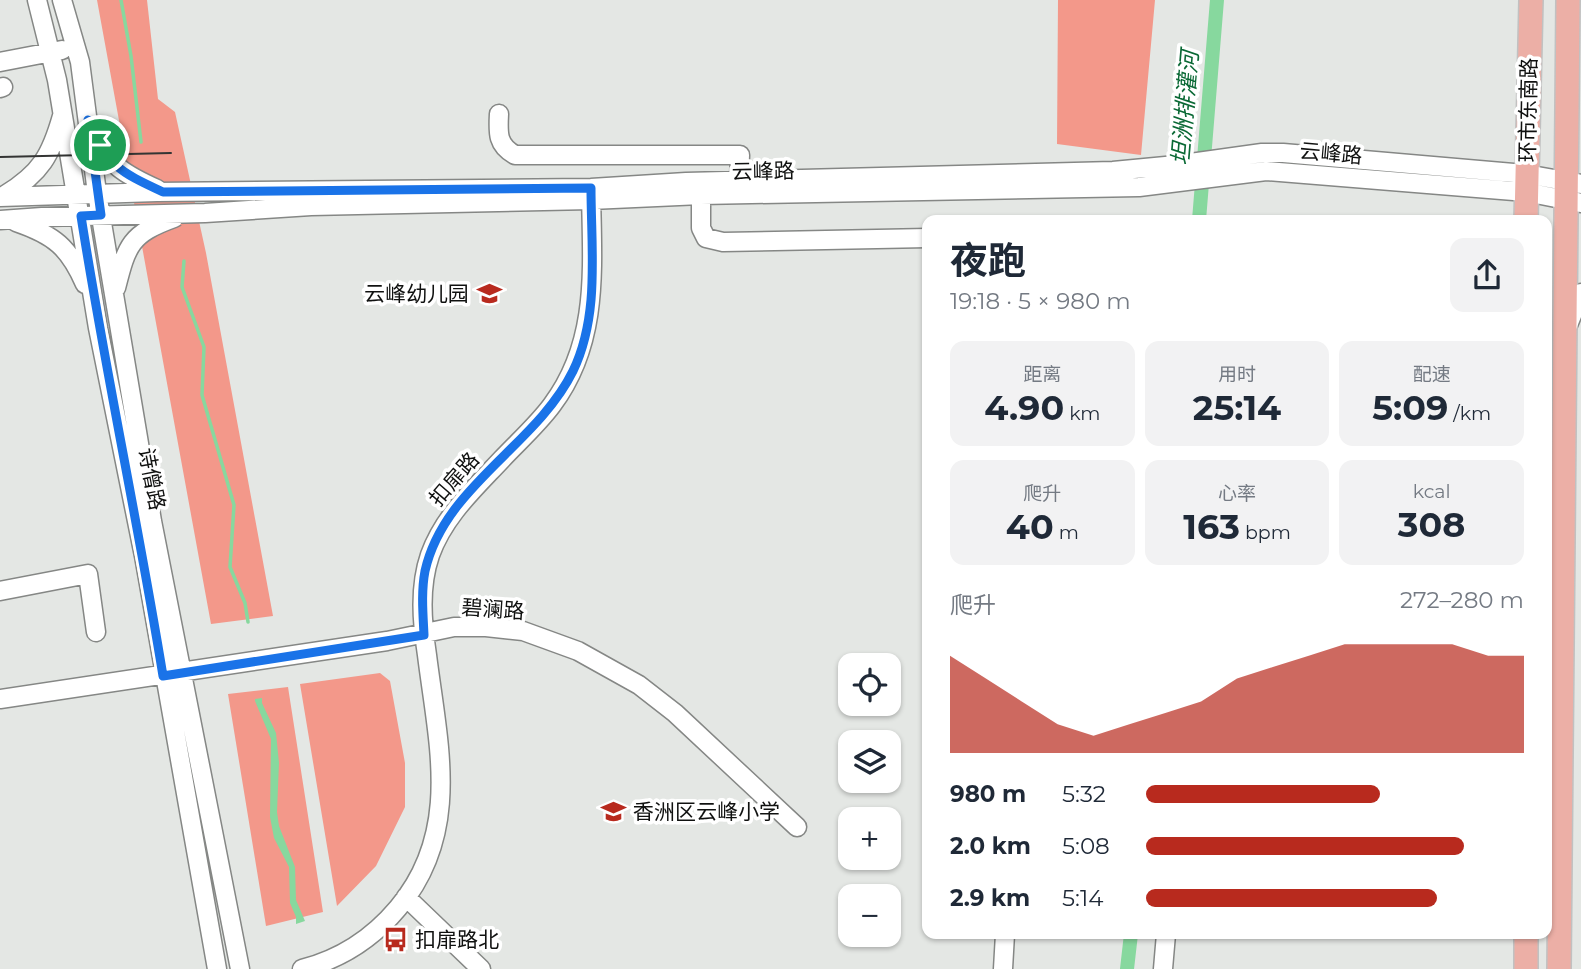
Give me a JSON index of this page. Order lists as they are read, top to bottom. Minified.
{"streets":{"main road":["环市东南路"],"street":["云峰路","诗僧路","扣扉路","碧澜路"]},"crossings":[["环市东南路","云峰路"],["云峰路","诗僧路"],["云峰路","扣扉路"],["诗僧路","碧澜路"],["扣扉路","碧澜路"]],"water":["坦洲排灌河"],"places":{"school or university":["云峰幼儿园","香洲区云峰小学"],"bus stop":["扣扉路北"]},"page":{"heading":["夜跑","19:18 · 5 × 980 m"],"stats":[["距离","4.90 km"],["用时","25:14"],["配速","5:09 /km"],["爬升","40 m"],["心率","163 bpm"],["kcal","308"]],"chart":["爬升","272–280 m"],"map_buttons":["+","−"],"list":[{"name":"980 m","note":"5:32"},{"name":"2.0 km","note":"5:08"},{"name":"2.9 km","note":"5:14"}]}}
